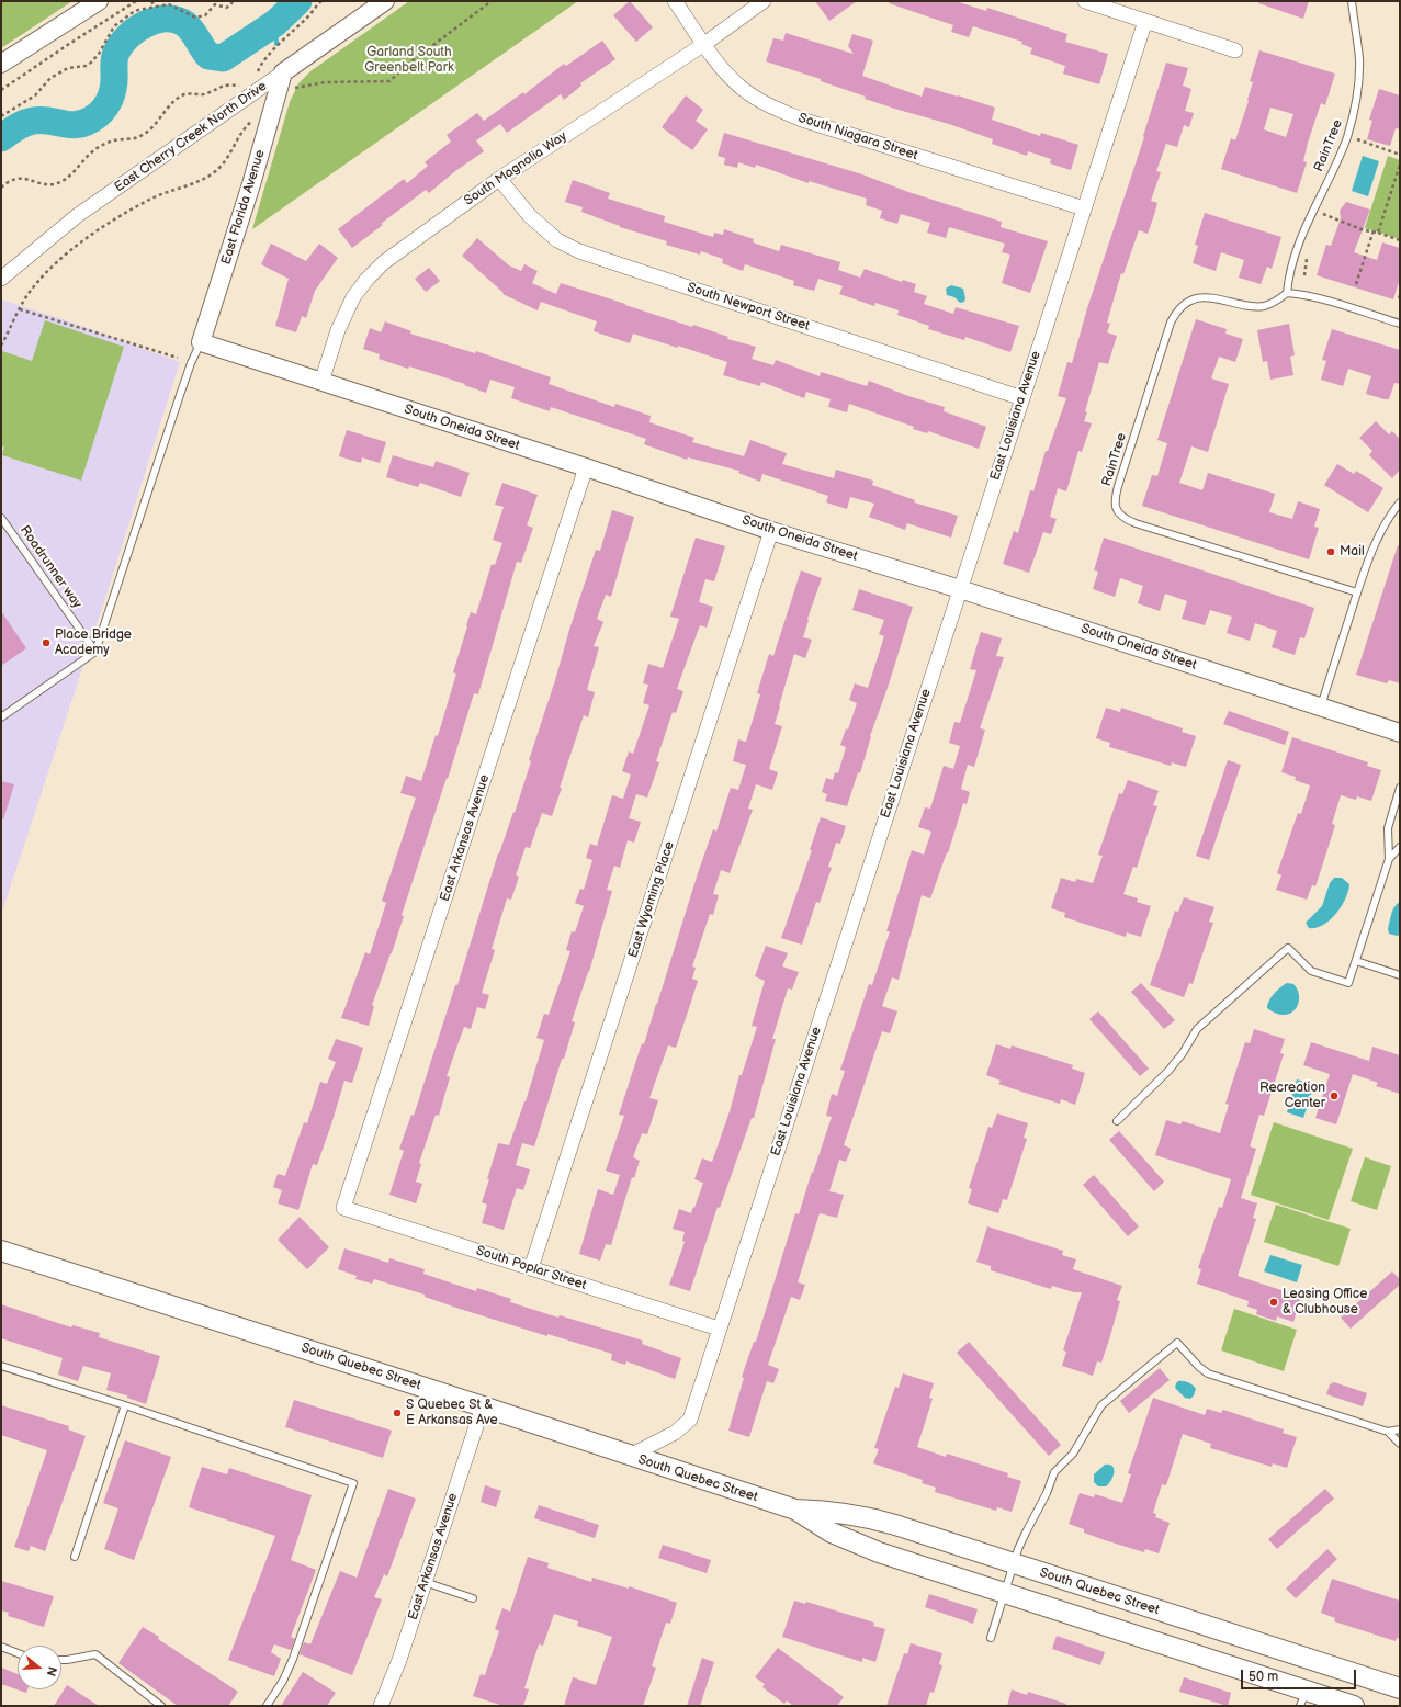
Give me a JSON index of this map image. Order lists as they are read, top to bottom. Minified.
{"streets":{"main road":["South Quebec Street"],"street":["East Cherry Creek North Drive","South Niagara Street","South Magnolia Way","East Florida Avenue","South Newport Street","East Louisiana Avenue","South Oneida Street","East Arkansas Avenue","East Wyoming Place","South Poplar Street"],"lane":["RainTree","Roadrunner way"]},"crossings":[["East Cherry Creek North Drive","East Florida Avenue"],["South Niagara Street","South Magnolia Way"],["South Niagara Street","East Louisiana Avenue"],["South Magnolia Way","South Newport Street"],["South Magnolia Way","South Oneida Street"],["East Florida Avenue","South Oneida Street"],["South Newport Street","East Louisiana Avenue"],["East Louisiana Avenue","South Oneida Street"],["East Louisiana Avenue","South Poplar Street"],["East Louisiana Avenue","South Quebec Street"],["South Oneida Street","East Arkansas Avenue"],["South Oneida Street","East Wyoming Place"],["East Arkansas Avenue","South Poplar Street"],["East Arkansas Avenue","South Quebec Street"],["East Wyoming Place","South Poplar Street"]],"parks":["Garland South Greenbelt Park"],"places":["Mail","Place Bridge Academy","Recreation Center","Leasing Office & Clubhouse","S Quebec St & E Arkansas Ave"],"scale_bar":"50 m","north":"right"}
